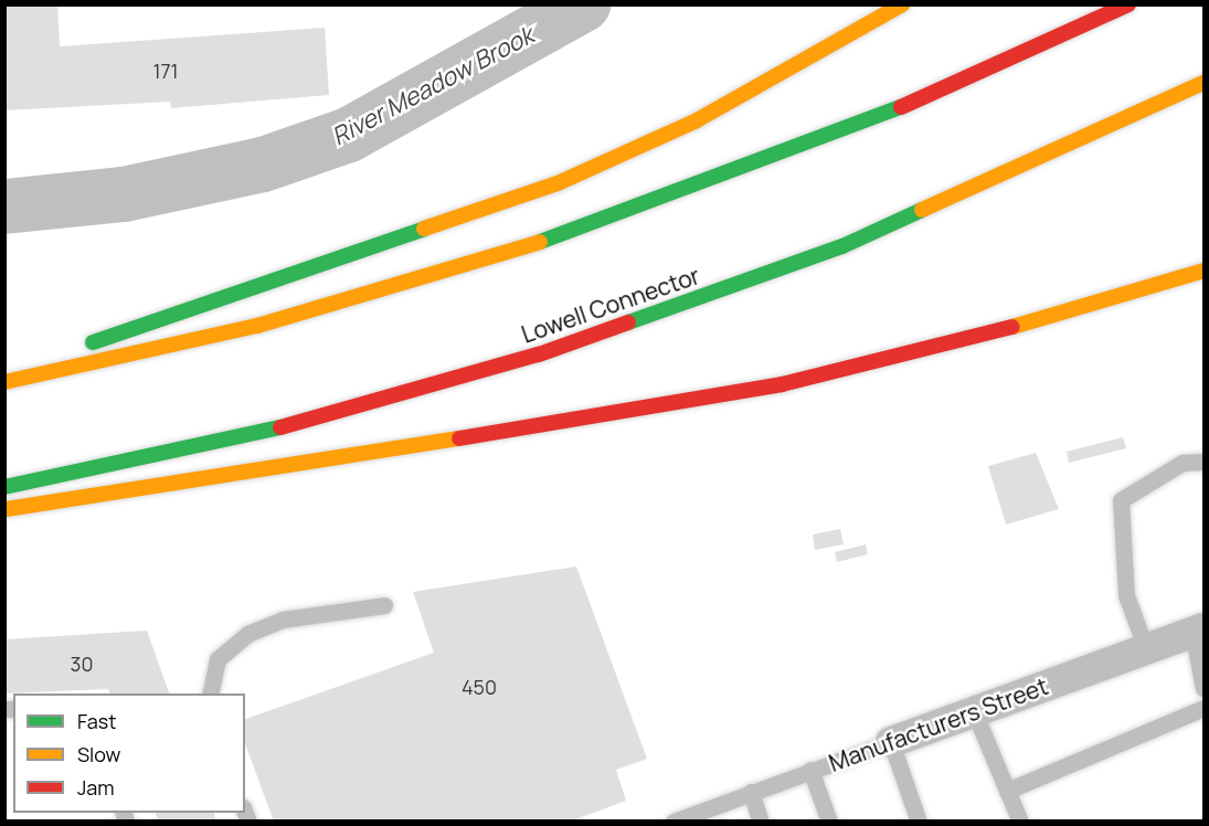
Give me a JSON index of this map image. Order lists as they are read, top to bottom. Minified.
{"streets":{"highway":["Lowell Connector"],"street":["Manufacturers Street"]},"water":["River Meadow Brook"],"house_numbers":["171","30","450"],"legend":["Fast","Slow","Jam"]}
